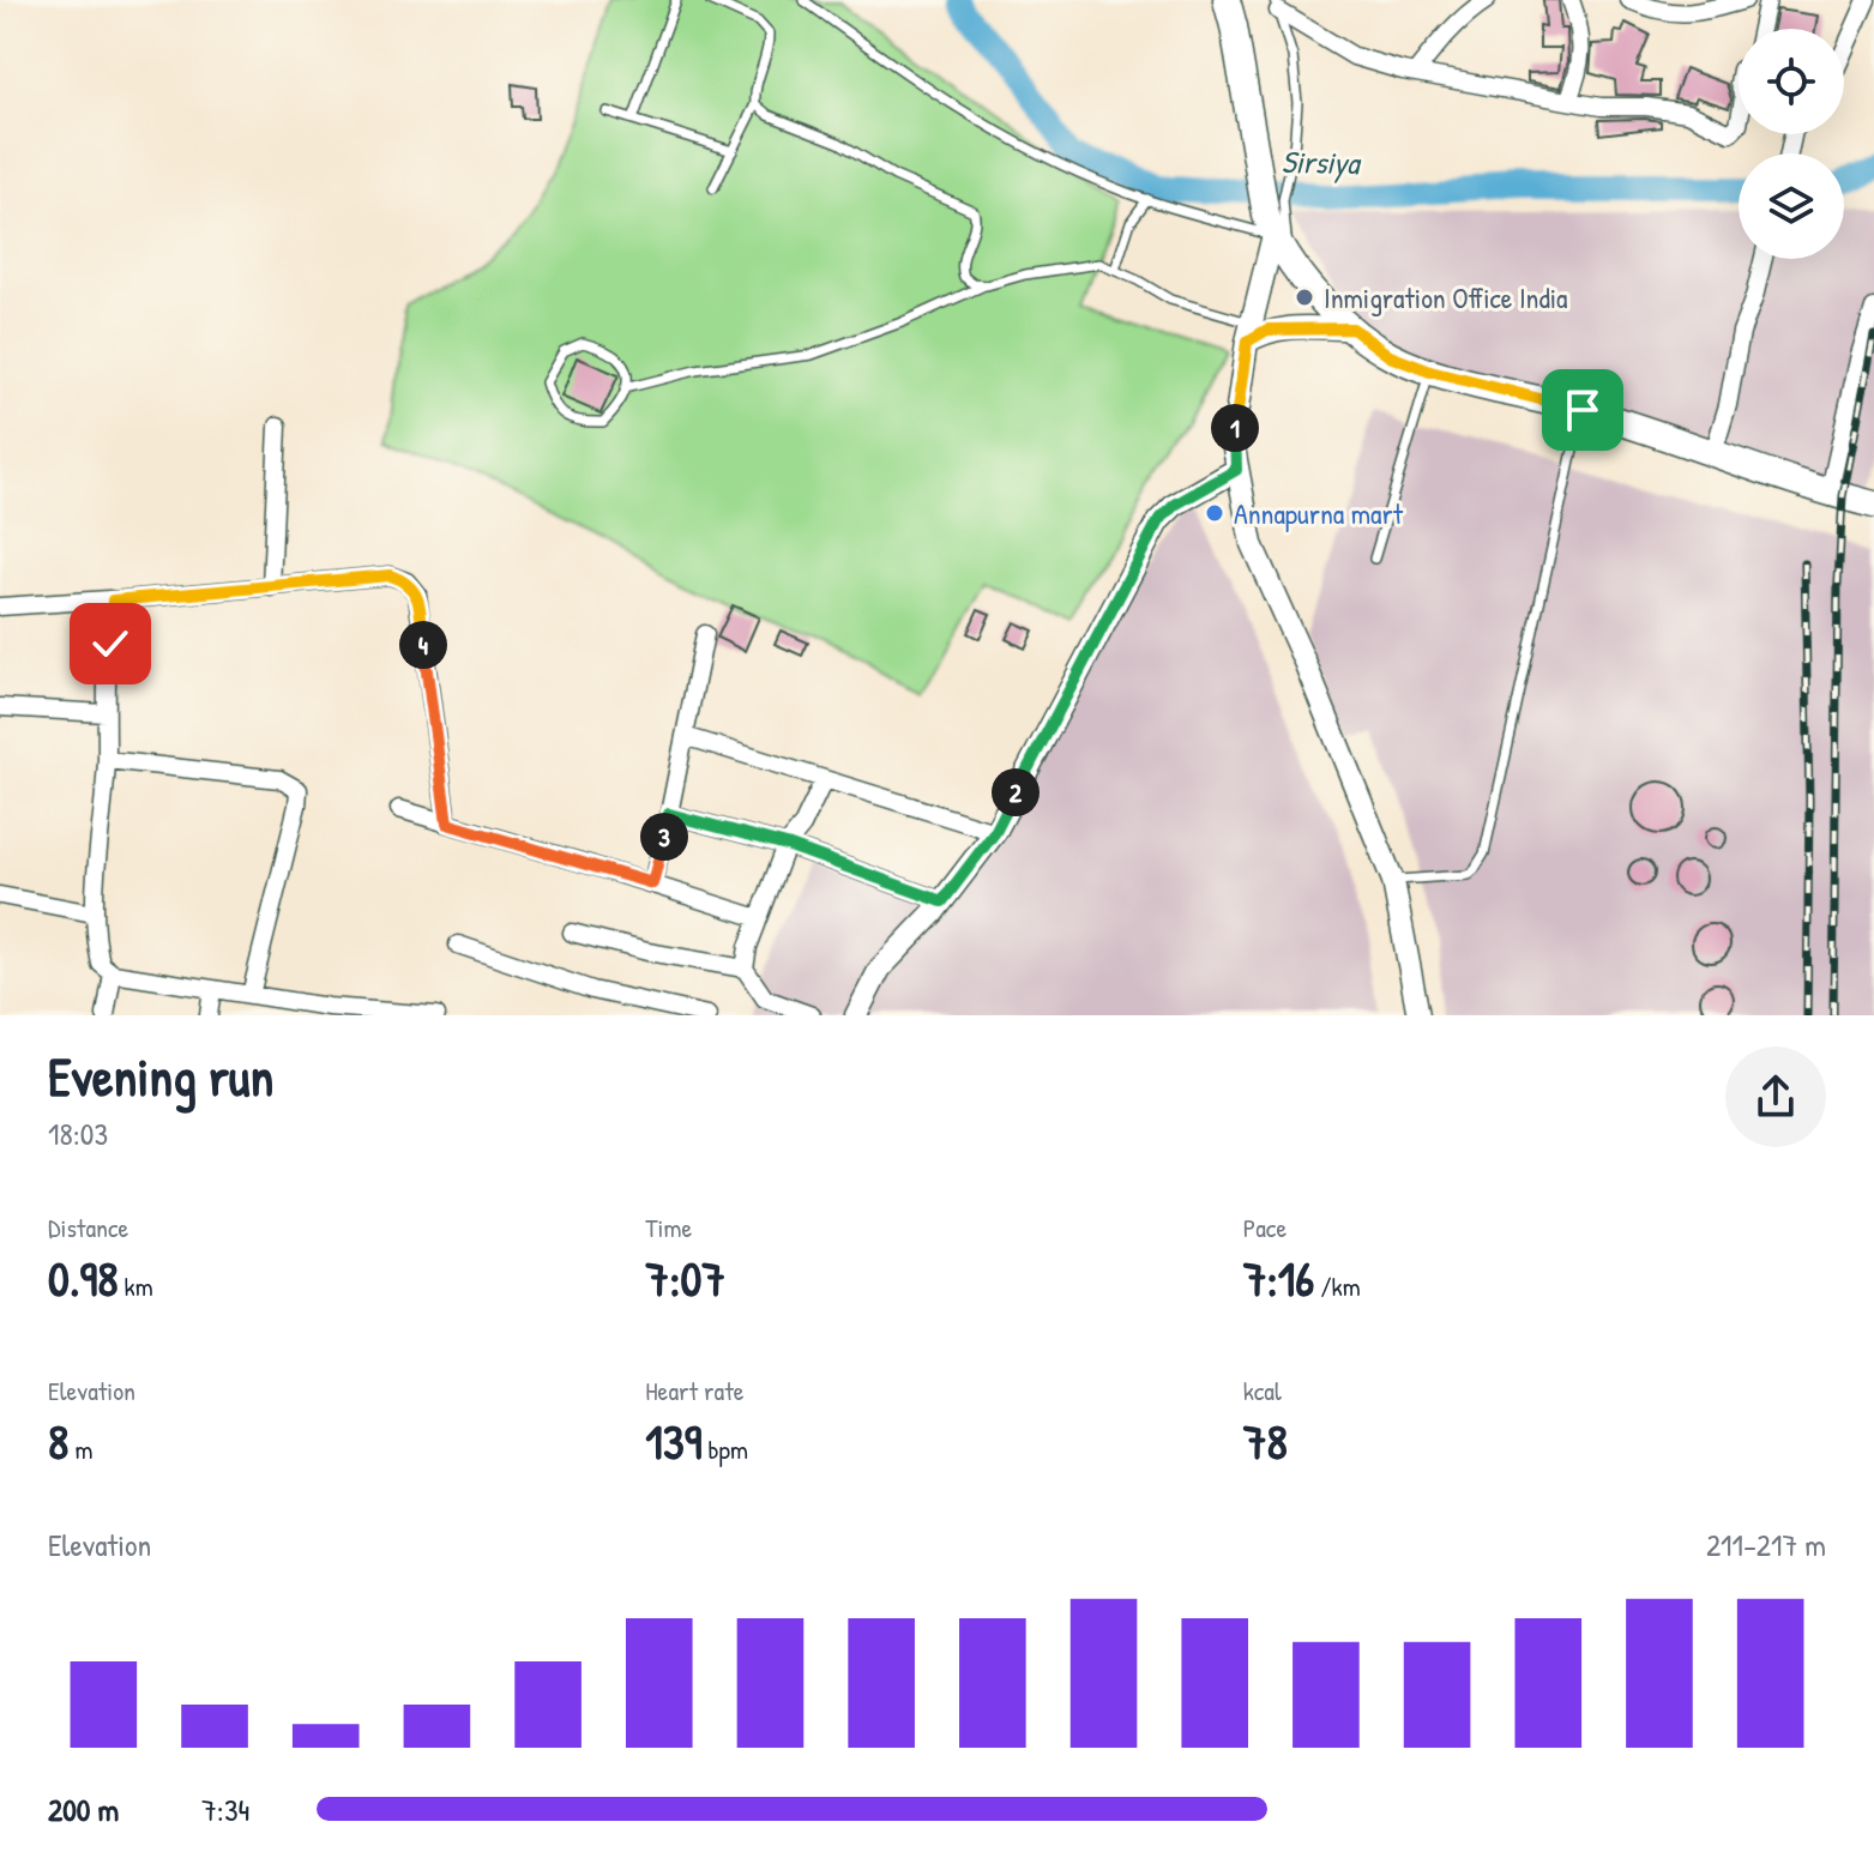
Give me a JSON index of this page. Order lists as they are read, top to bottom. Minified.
{"water":["Sirsiya"],"places":["Inmigration Office India","Annapurna mart"],"page":{"pins":["1","4","2","3"],"heading":["Evening run","18:03"],"stats":[["Distance","0.98 km"],["Time","7:07"],["Pace","7:16 /km"],["Elevation","8 m"],["Heart rate","139 bpm"],["kcal","78"]],"chart":["Elevation","211–217 m"],"list":[{"name":"200 m","note":"7:34"}]}}
